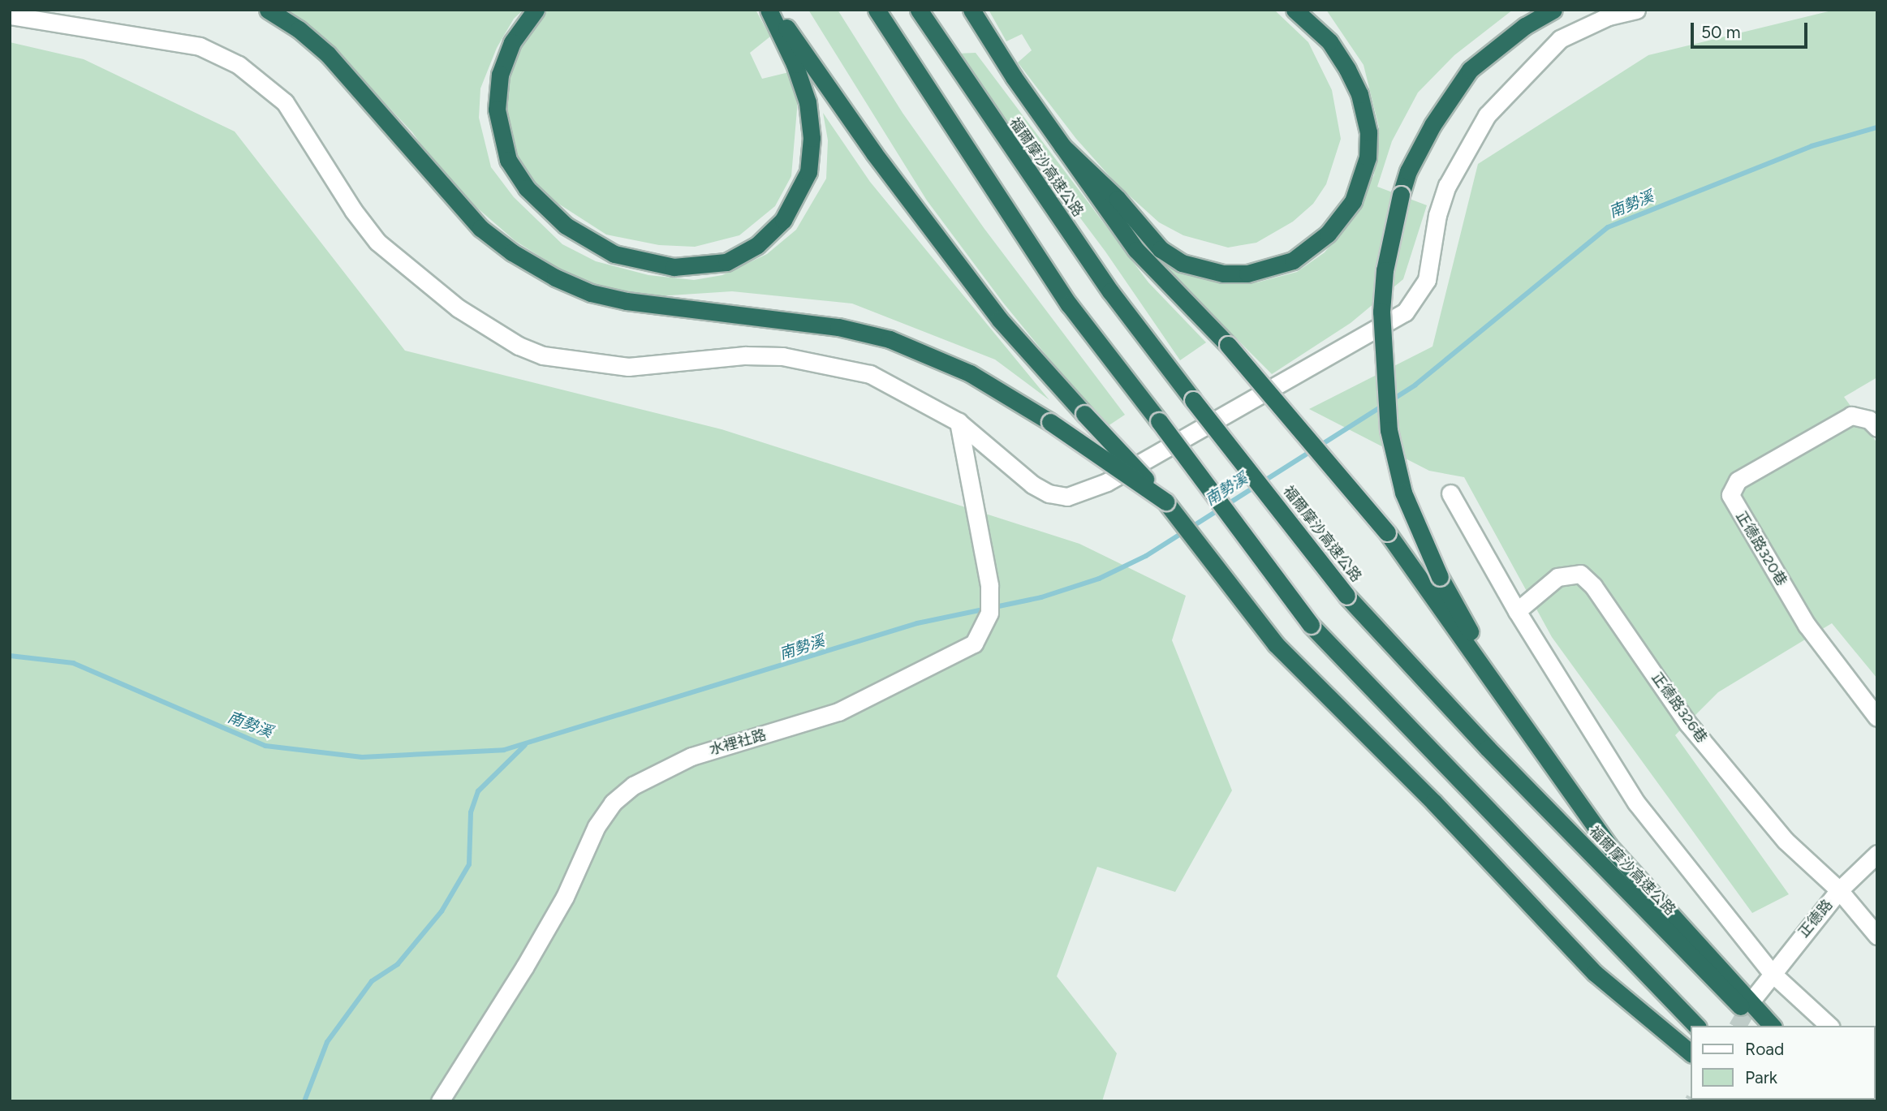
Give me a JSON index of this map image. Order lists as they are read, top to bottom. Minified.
{"streets":{"highway":["福爾摩沙高速公路"],"street":["正德路320巷","正德路326巷","水裡社路","正德路"]},"crossings":[["正德路326巷","正德路"]],"water":["南勢溪"],"legend":["Road","Park"],"scale_bar":"50 m"}
